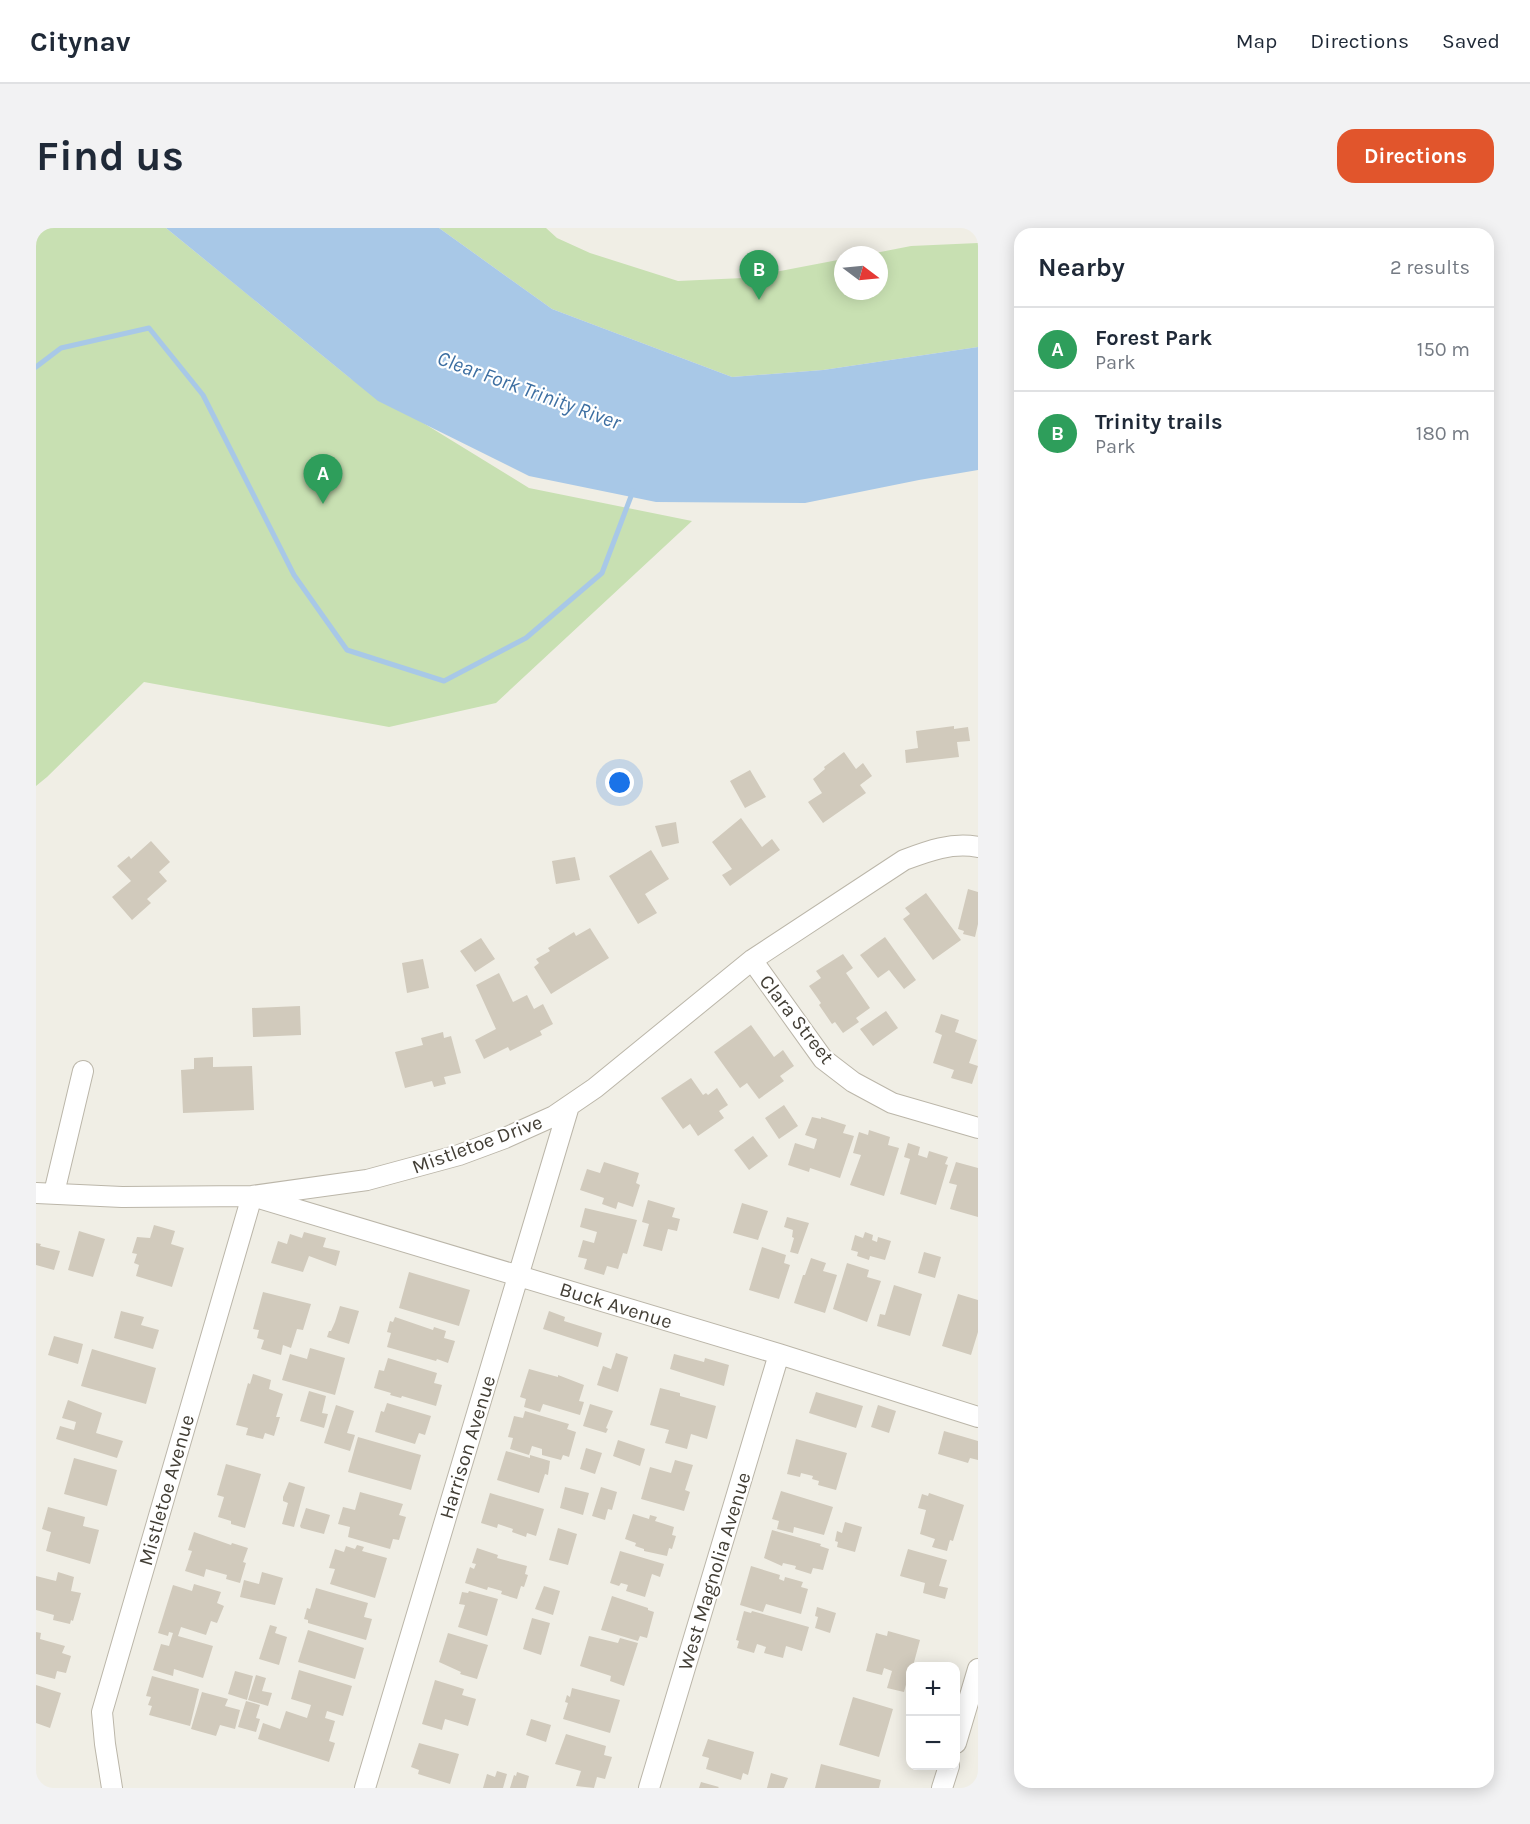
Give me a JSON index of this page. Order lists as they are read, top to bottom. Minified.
{"streets":{"street":["Clara Street","Mistletoe Drive","Buck Avenue","Harrison Avenue","Mistletoe Avenue","West Magnolia Avenue"]},"crossings":[["Clara Street","Mistletoe Drive"],["Mistletoe Drive","Buck Avenue"],["Mistletoe Drive","Harrison Avenue"],["Mistletoe Drive","Mistletoe Avenue"],["Buck Avenue","Harrison Avenue"],["Buck Avenue","Mistletoe Avenue"],["Buck Avenue","West Magnolia Avenue"]],"water":["Clear Fork Trinity River"],"north":"right","page":{"header":"Citynav","nav":["Map","Directions","Saved"],"buttons":"Directions","title":"Find us","heading":["Nearby","2 results"],"pins":["B","A"],"list":[{"mark":"A","name":"Forest Park","note":"Park","value":"150 m"},{"mark":"B","name":"Trinity trails","note":"Park","value":"180 m"}],"map_buttons":["+","−"]}}
